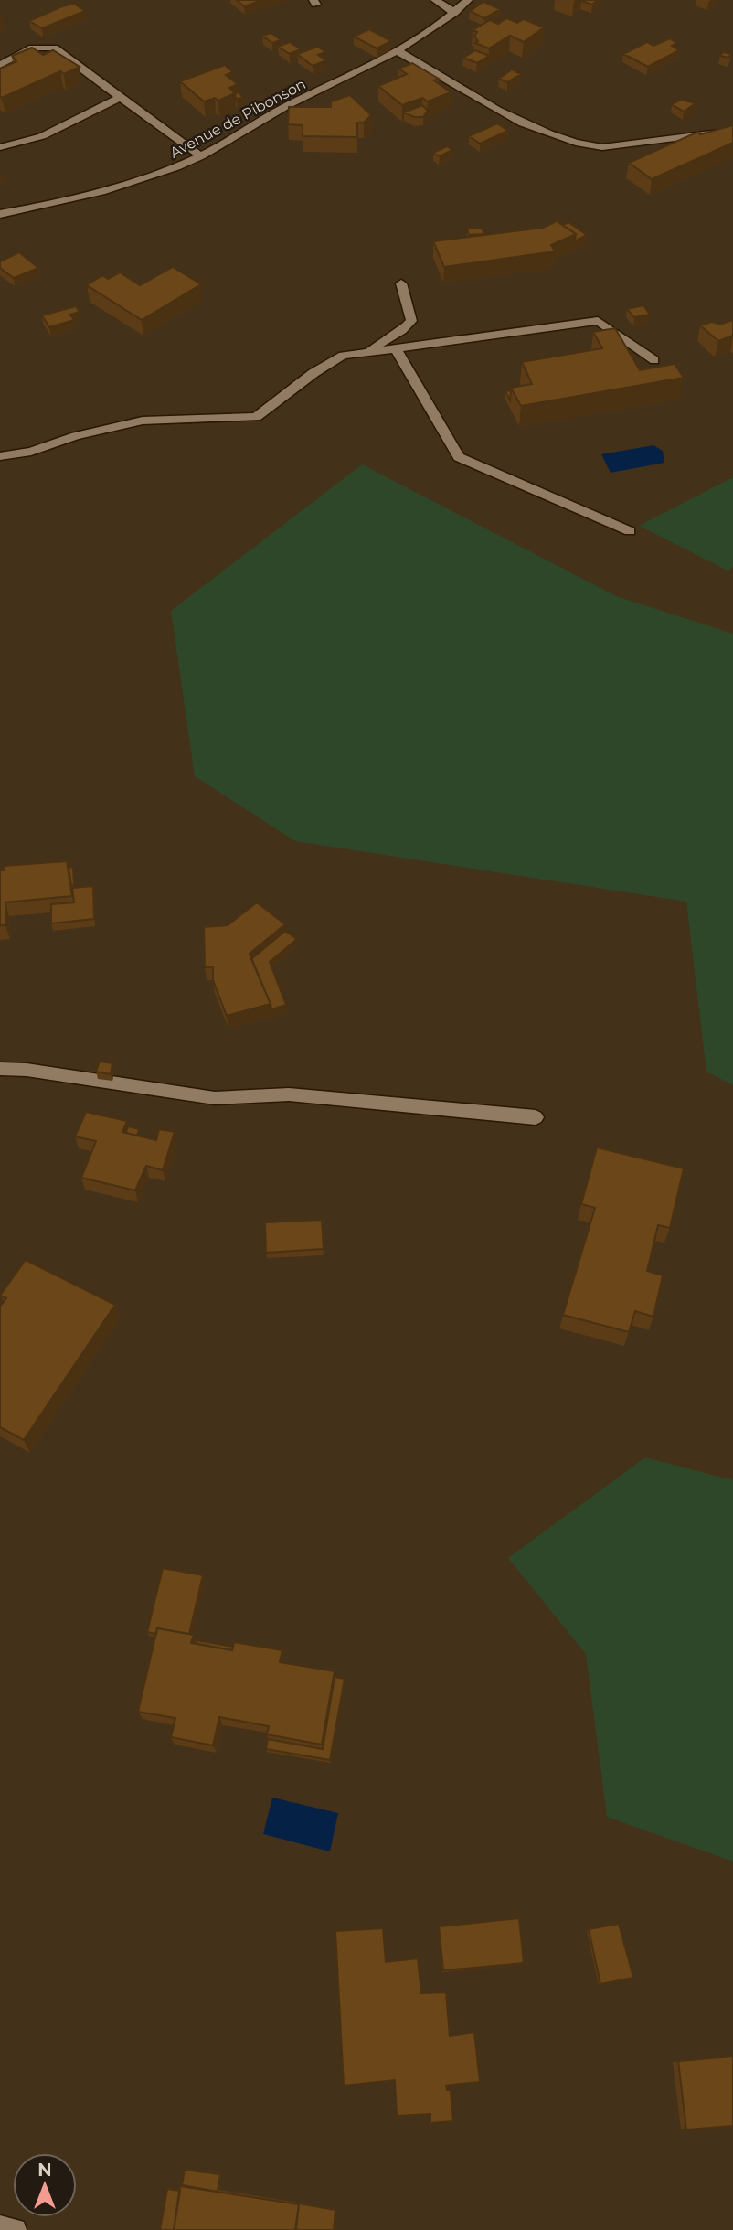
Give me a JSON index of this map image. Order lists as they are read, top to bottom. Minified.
{"streets":{"street":["Avenue de Pibonson"]},"north":"top"}
